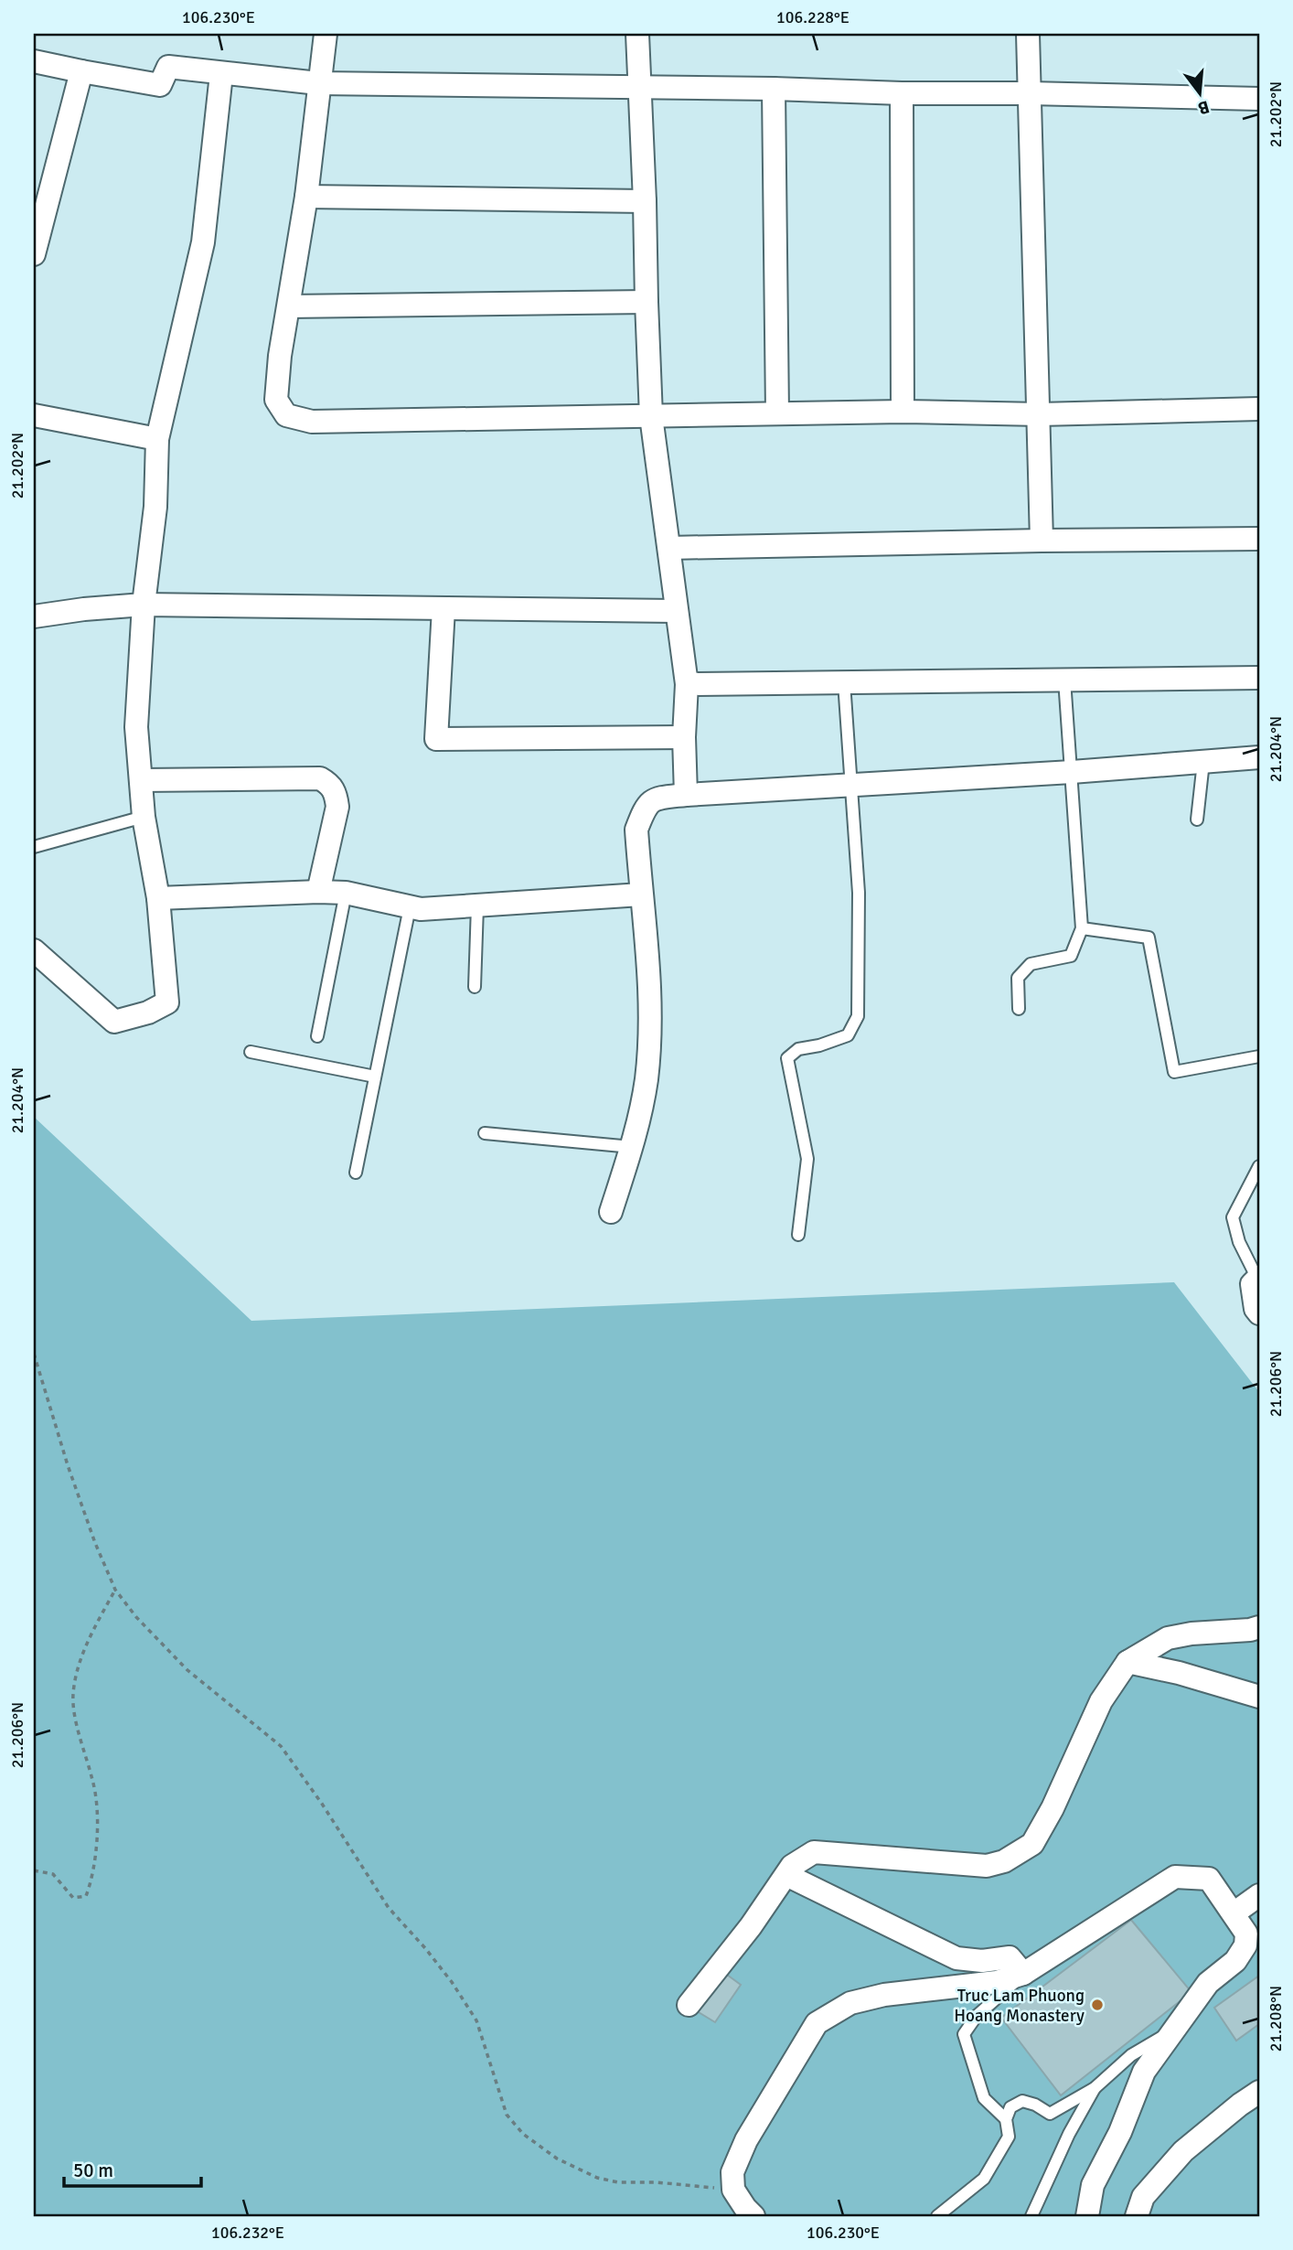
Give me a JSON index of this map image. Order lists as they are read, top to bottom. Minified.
{"places":["Truc Lam Phuong Hoang Monastery"],"scale_bar":"50 m","north":"bottom","coordinates":["106.230°E","106.228°E","21.202°N","21.204°N","21.206°N","21.208°N","106.232°E"]}
